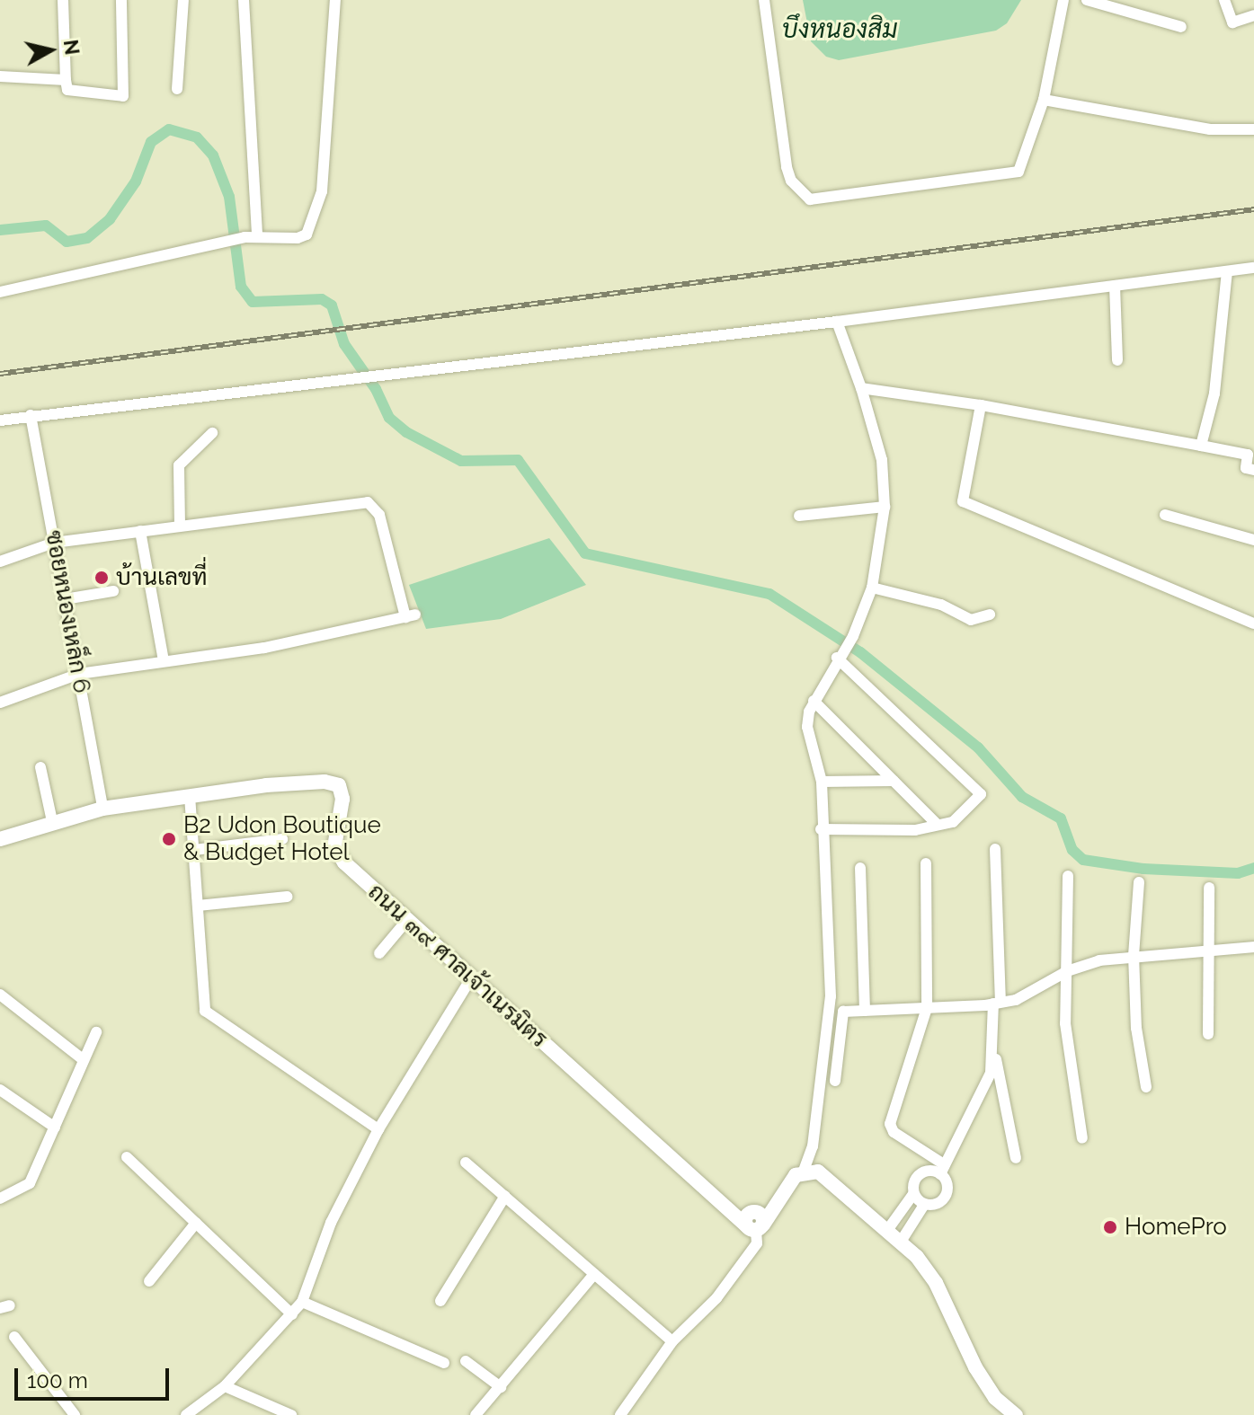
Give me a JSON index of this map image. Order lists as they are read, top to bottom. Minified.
{"streets":{"main road":["ถนน ๓๙ ศาลเจ้าเนรมิตร"],"street":["ซอยหนองเหล็ก 6"]},"crossings":[["ซอยหนองเหล็ก 6","ถนน ๓๙ ศาลเจ้าเนรมิตร"]],"water":["บึงหนองสิม"],"places":["บ้านเลขที่","B2 Udon Boutique & Budget Hotel","HomePro"],"scale_bar":"100 m","north":"right"}
